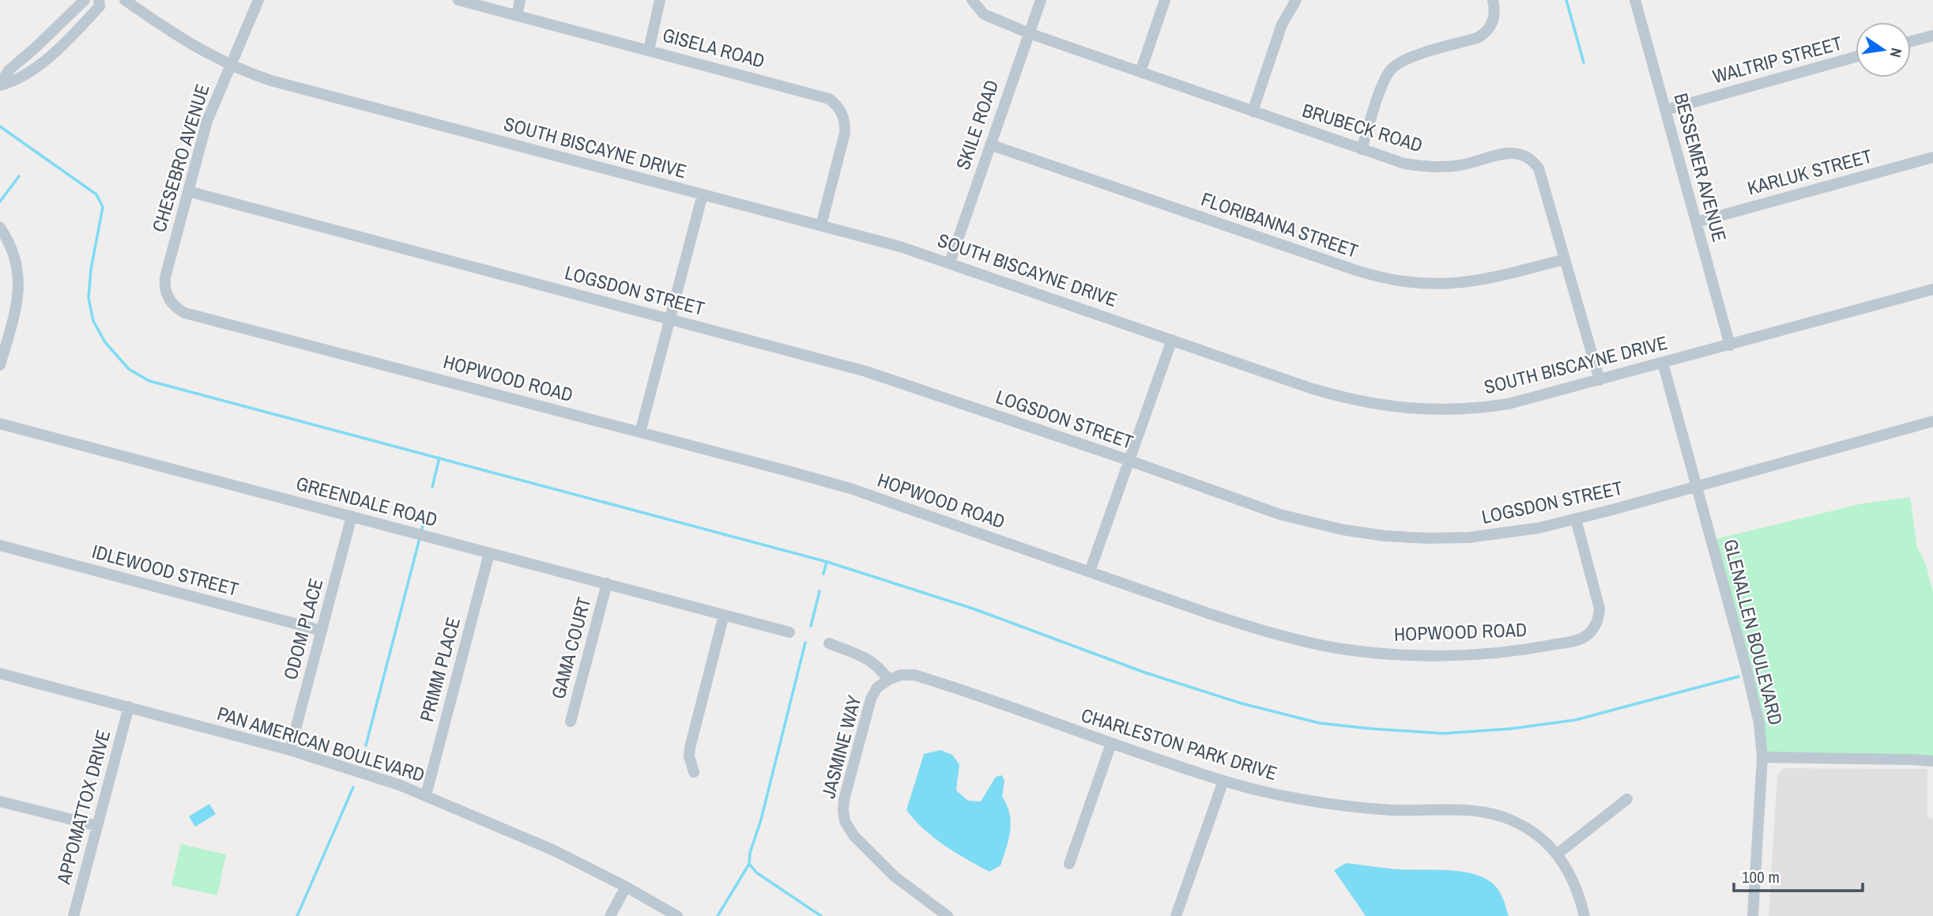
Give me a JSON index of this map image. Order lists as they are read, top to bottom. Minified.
{"streets":{"street":["GISELA ROAD","WALTRIP STREET","SKILE ROAD","BRUBECK ROAD","SOUTH BISCAYNE DRIVE","CHESEBRO AVENUE","BESSEMER AVENUE","KARLUK STREET","FLORIBANNA STREET","LOGSDON STREET","HOPWOOD ROAD","GREENDALE ROAD","IDLEWOOD STREET","ODOM PLACE","GLENALLEN BOULEVARD","GAMA COURT","PRIMM PLACE","PAN AMERICAN BOULEVARD","CHARLESTON PARK DRIVE","JASMINE WAY","APPOMATTOX DRIVE"]},"crossings":[["GISELA ROAD","SOUTH BISCAYNE DRIVE"],["WALTRIP STREET","BESSEMER AVENUE"],["SKILE ROAD","BRUBECK ROAD"],["SKILE ROAD","SOUTH BISCAYNE DRIVE"],["SKILE ROAD","FLORIBANNA STREET"],["BRUBECK ROAD","SOUTH BISCAYNE DRIVE"],["BRUBECK ROAD","FLORIBANNA STREET"],["SOUTH BISCAYNE DRIVE","CHESEBRO AVENUE"],["SOUTH BISCAYNE DRIVE","BESSEMER AVENUE"],["SOUTH BISCAYNE DRIVE","GLENALLEN BOULEVARD"],["CHESEBRO AVENUE","LOGSDON STREET"],["CHESEBRO AVENUE","HOPWOOD ROAD"],["BESSEMER AVENUE","KARLUK STREET"],["LOGSDON STREET","HOPWOOD ROAD"],["LOGSDON STREET","GLENALLEN BOULEVARD"],["GREENDALE ROAD","ODOM PLACE"],["GREENDALE ROAD","GAMA COURT"],["GREENDALE ROAD","PRIMM PLACE"],["IDLEWOOD STREET","ODOM PLACE"],["ODOM PLACE","PAN AMERICAN BOULEVARD"],["PRIMM PLACE","PAN AMERICAN BOULEVARD"],["PAN AMERICAN BOULEVARD","APPOMATTOX DRIVE"],["CHARLESTON PARK DRIVE","JASMINE WAY"]],"scale_bar":"100 m","north":"right"}
